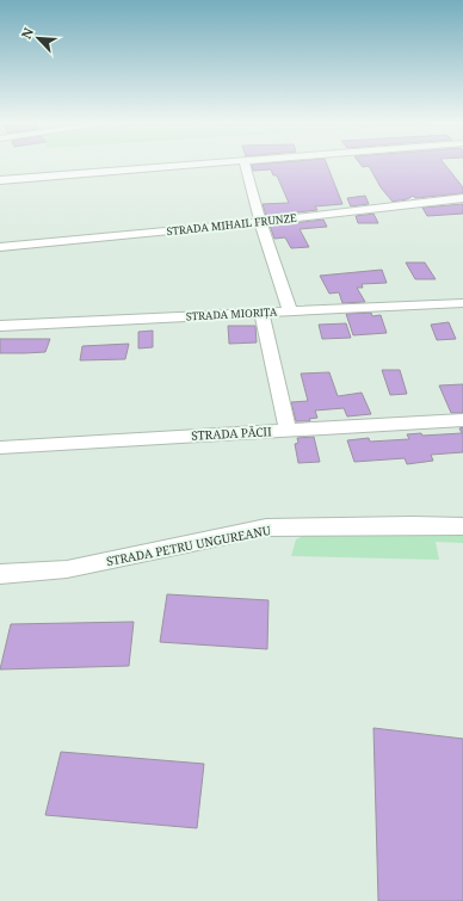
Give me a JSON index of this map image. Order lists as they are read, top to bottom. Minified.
{"streets":{"street":["STRADA MIHAIL FRUNZE","STRADA MIORIȚA","STRADA PĂCII","STRADA PETRU UNGUREANU"]},"north":"top left"}
